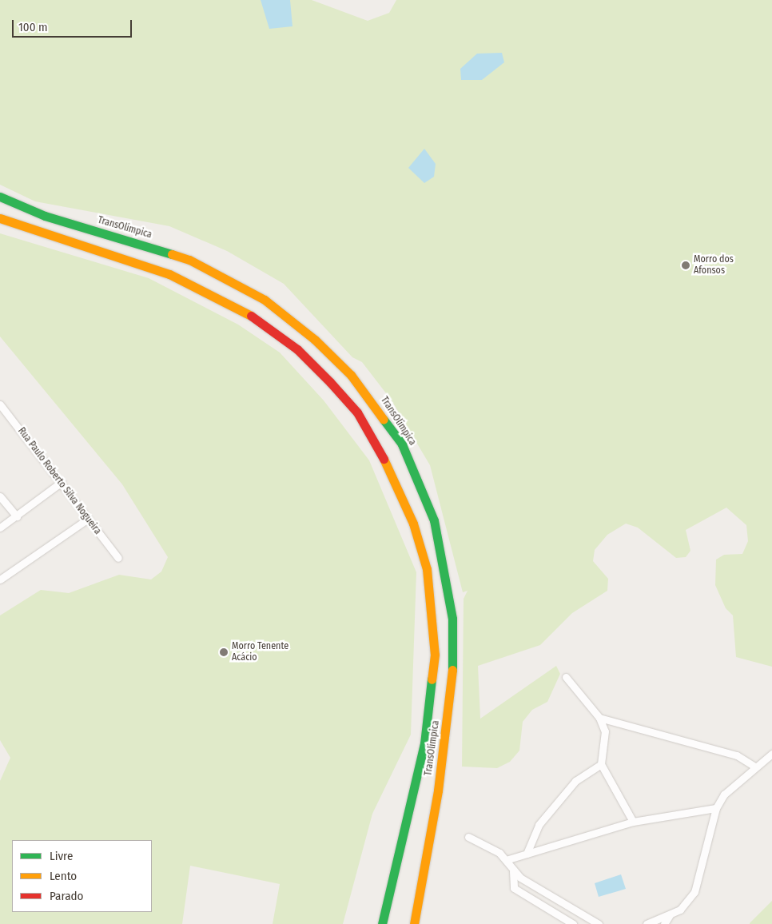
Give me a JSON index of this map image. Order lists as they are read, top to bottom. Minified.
{"streets":{"highway":["TransOlímpica"],"street":["Rua Paulo Roberto Silva Nogueira"]},"places":["Morro dos Afonsos","Morro Tenente Acácio"],"legend":["Livre","Lento","Parado"],"scale_bar":"100 m"}
